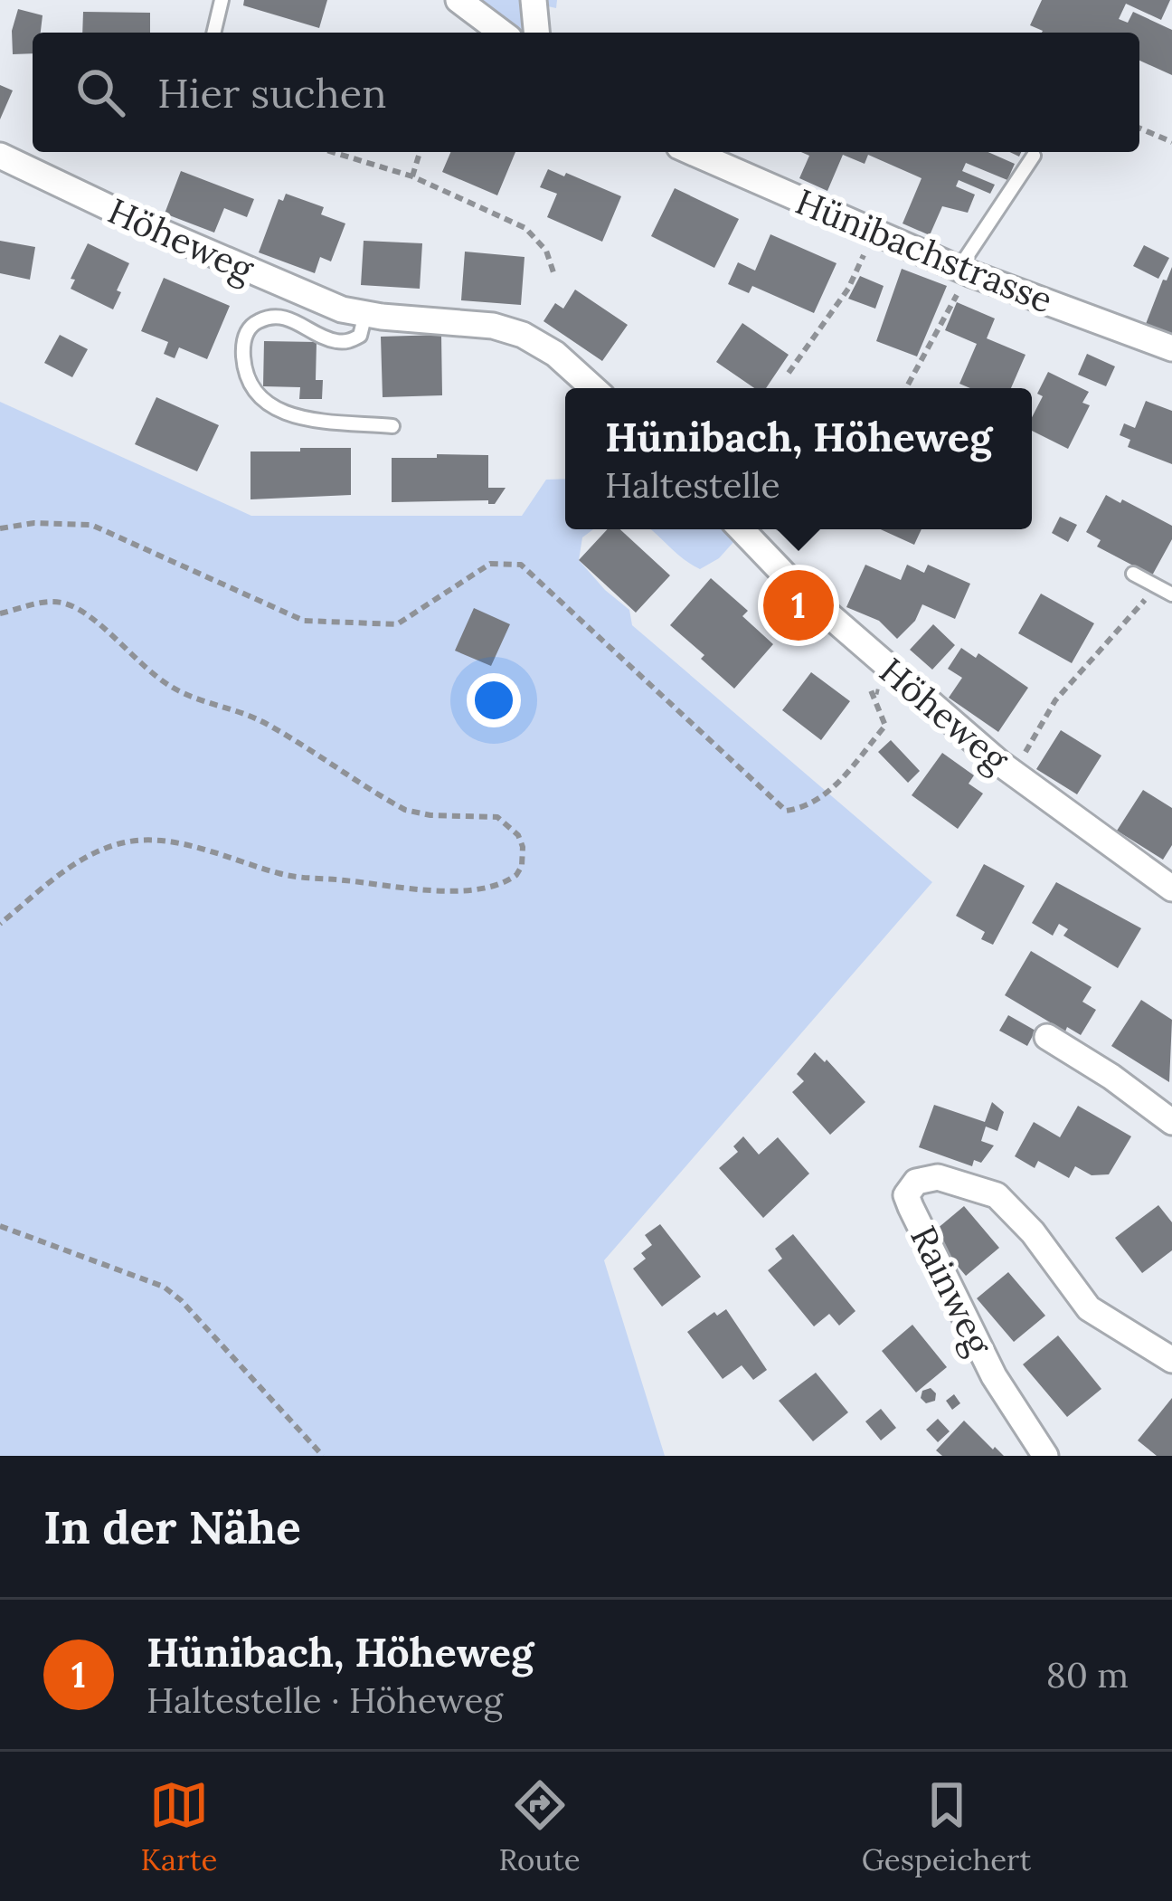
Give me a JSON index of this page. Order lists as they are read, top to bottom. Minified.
{"streets":{"street":["Höheweg","Hünibachstrasse","Rainweg"]},"page":{"search":"Hier suchen","popup":["Hünibach, Höheweg","Haltestelle"],"pins":"1","heading":"In der Nähe","list":[{"mark":"1","name":"Hünibach, Höheweg","note":"Haltestelle · Höheweg","value":"80 m"}],"nav":["Karte","Route","Gespeichert"]}}
